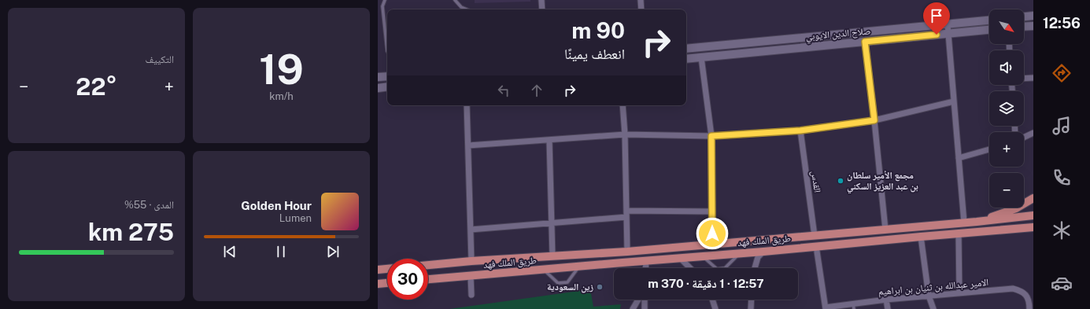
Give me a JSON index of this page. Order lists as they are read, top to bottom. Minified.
{"streets":{"main road":["طريق الملك فهد"],"street":["صلاح الدين الايوبي","القدس","الامير عبدالله بن ثنيان بن ابراهيم"]},"crossings":[["القدس","طريق الملك فهد"]],"places":["مجمع الأمير سلطان بن عبد العزيز السكني","زين السعودية"],"north":"bottom right","page":{"tabs":"12:56","tile":[["19","km/h"],"التكييف",["المدى · 55%","275 km"]],"map_buttons":["+","−"],"turn":["90 m","انعطف يمينًا"],"heat":["−","22°","+"],"song":["Golden Hour","Lumen"],"limit":"30","trip":"12:57 · 1 دقيقة · 370 m"}}
